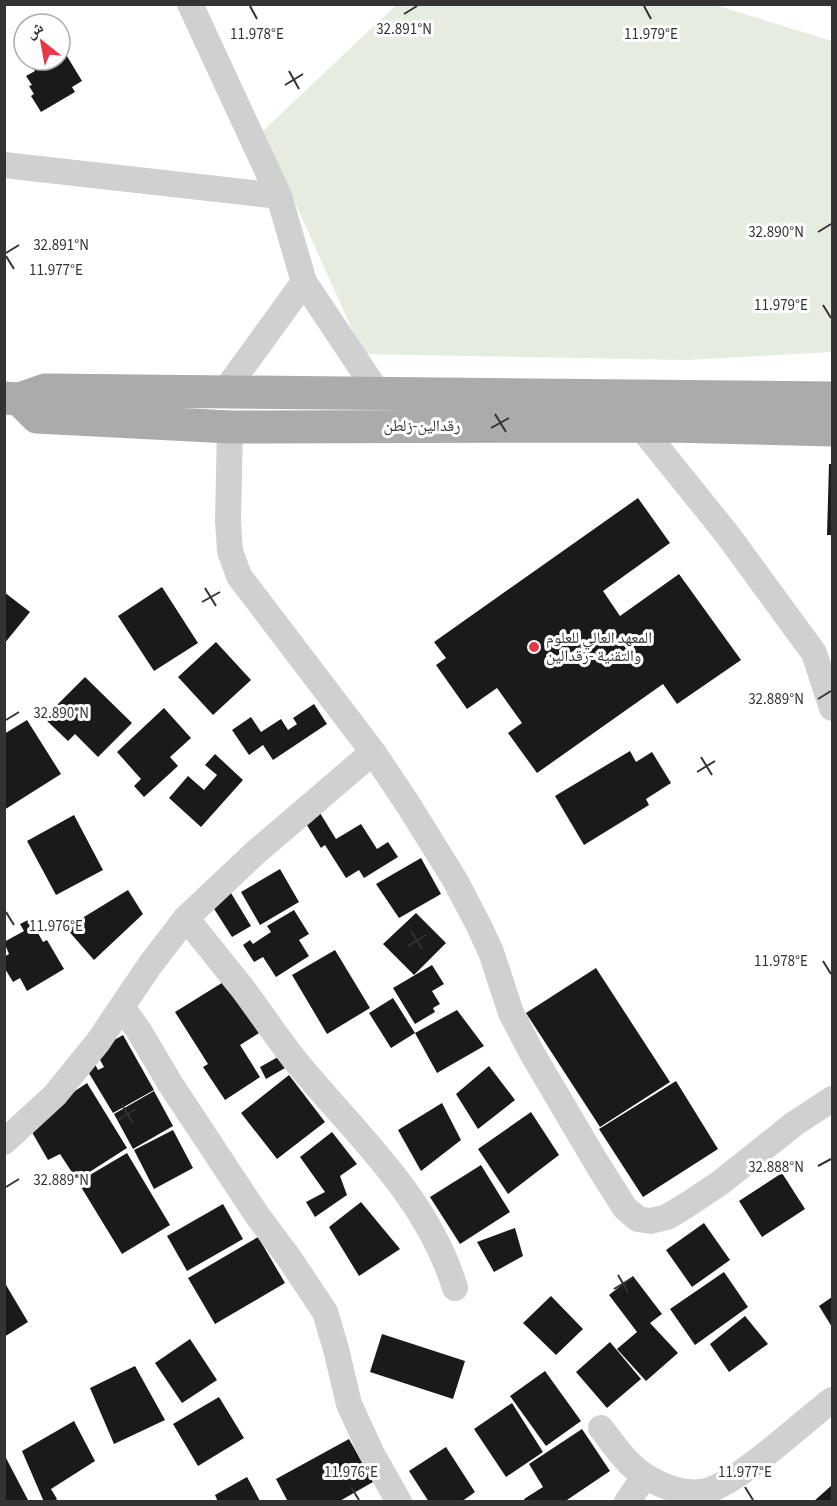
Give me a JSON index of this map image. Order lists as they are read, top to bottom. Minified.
{"streets":{"main road":["رقدالين-زلطن"]},"places":["المعهد العالي للعلوم والتقنية -رقدالين"],"north":"top left","coordinates":["32.891°N","11.978°E","11.979°E","32.890°N","11.977°E","32.889°N","11.976°E","32.888°N"]}
